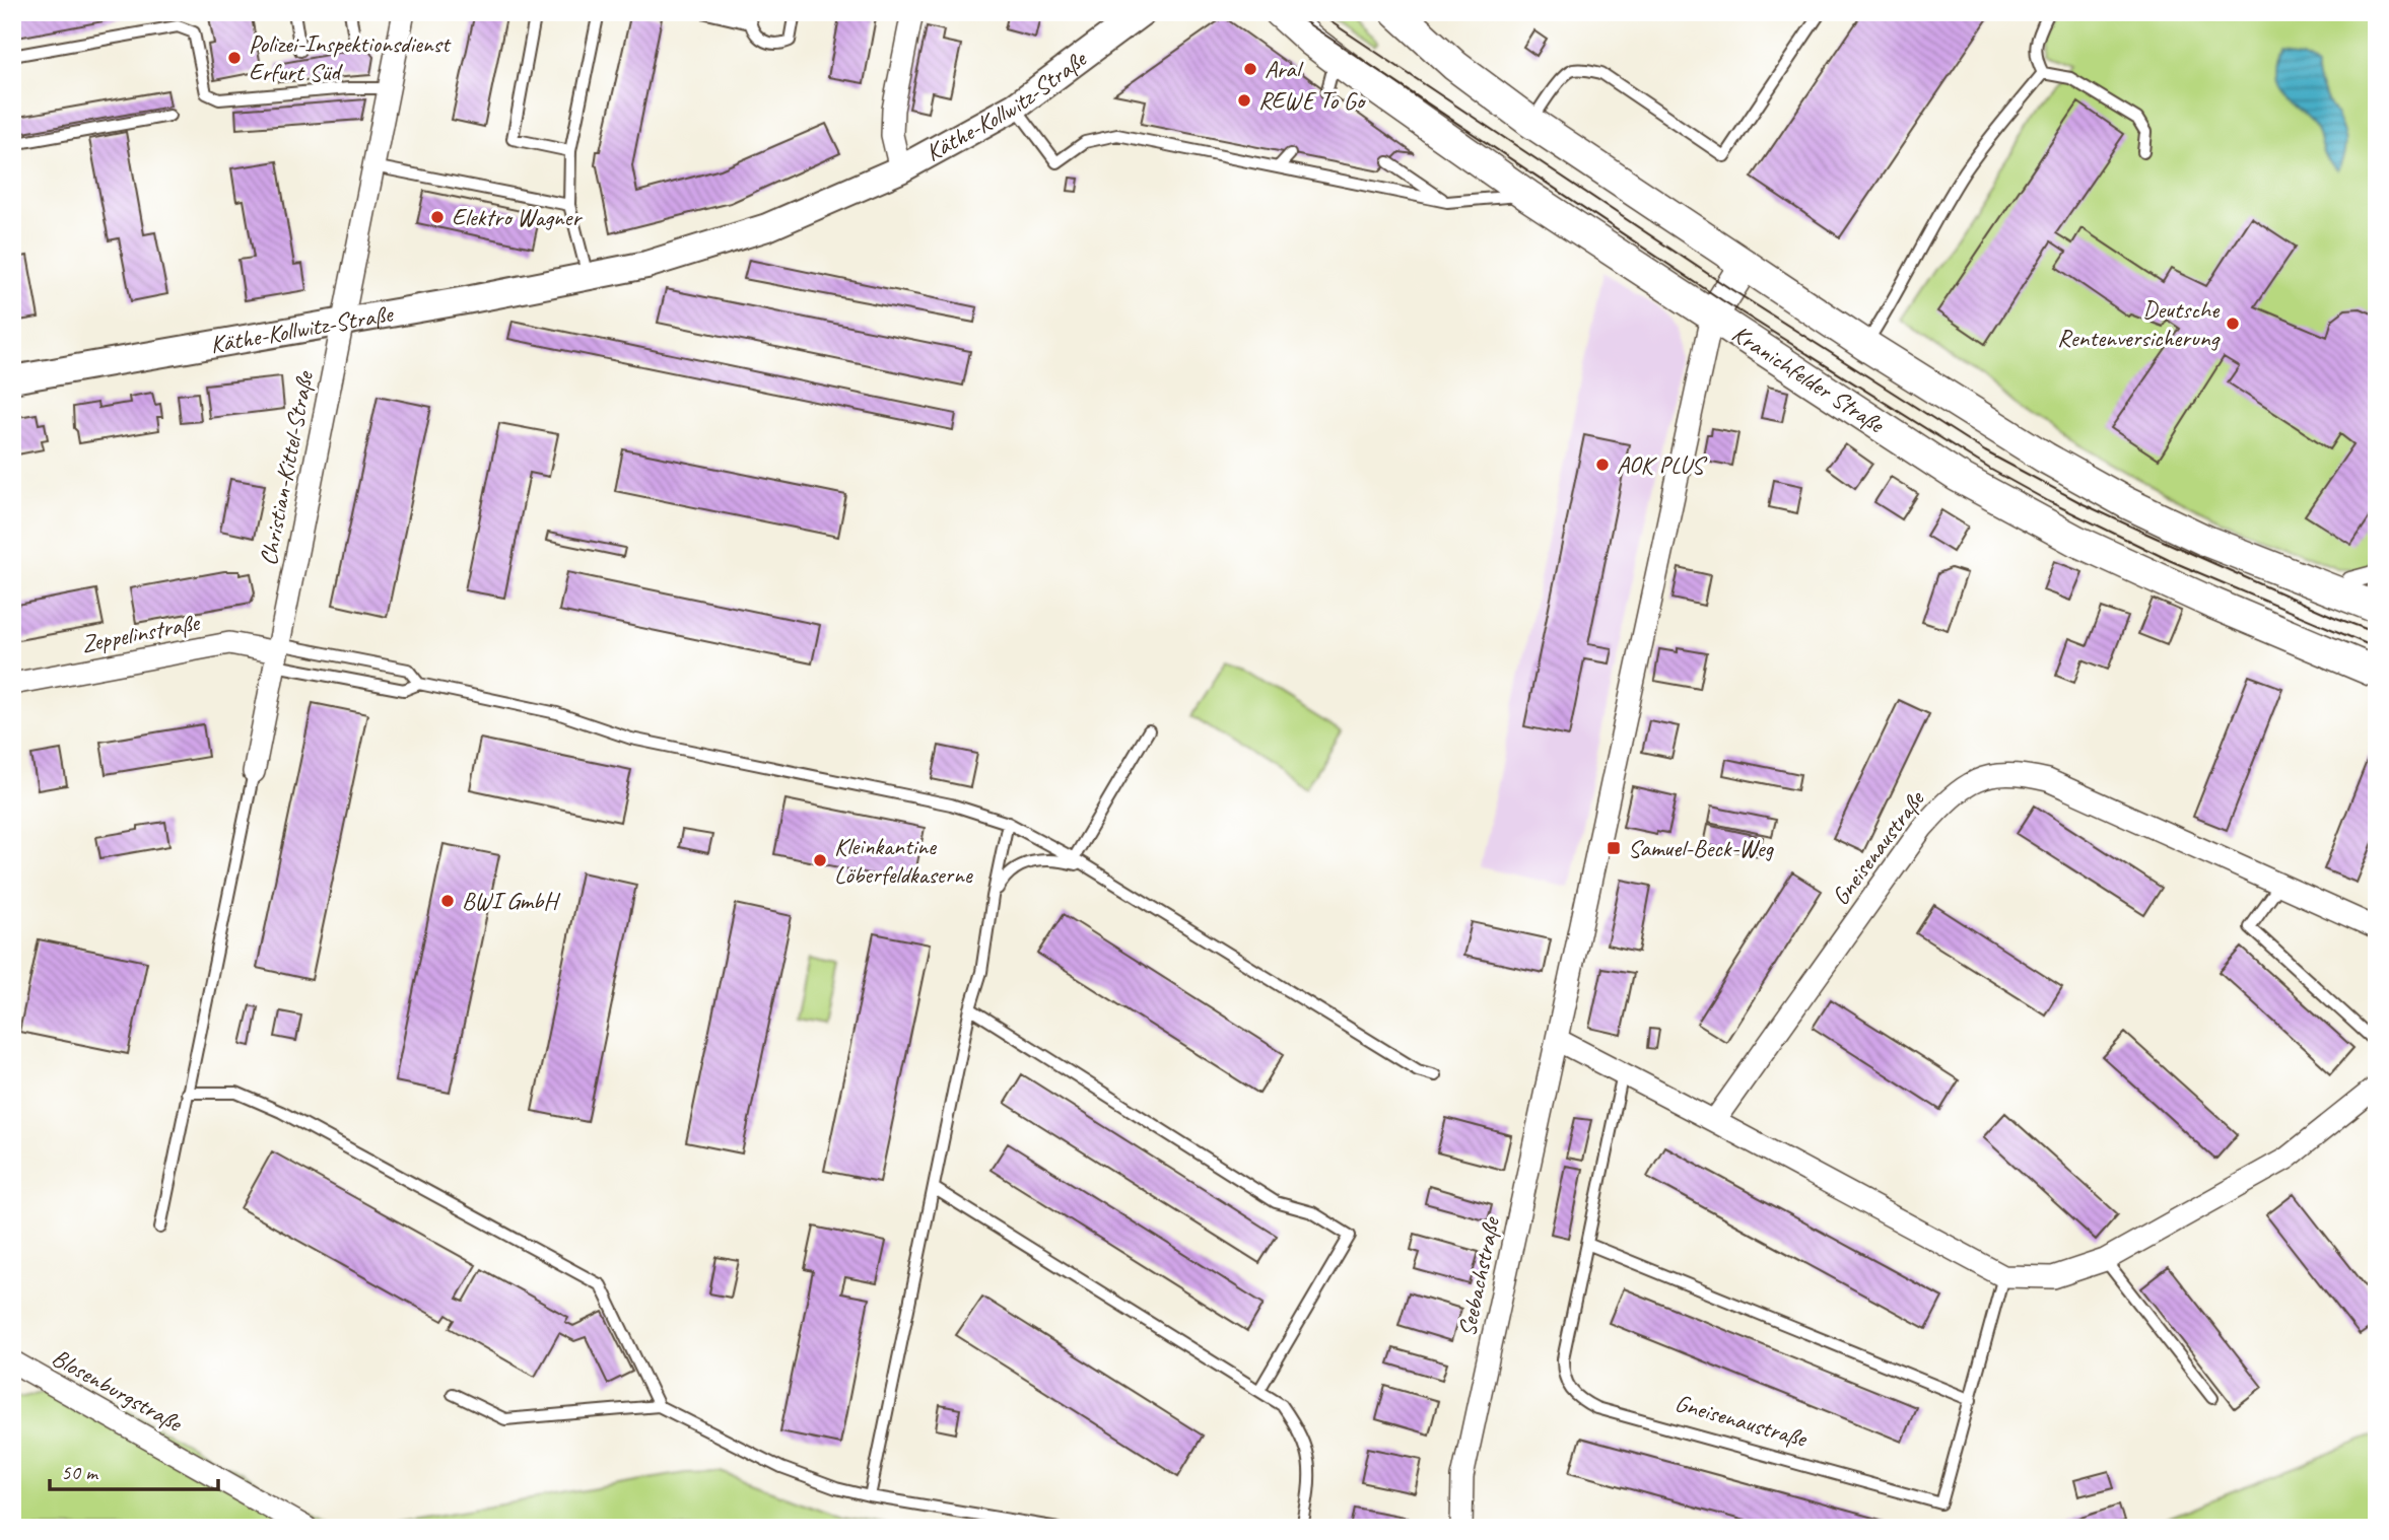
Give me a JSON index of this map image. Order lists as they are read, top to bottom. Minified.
{"streets":{"main road":["Kranichfelder Straße"],"street":["Käthe-Kollwitz-Straße","Christian-Kittel-Straße","Zeppelinstraße","Gneisenaustraße","Seebachstraße","Blosenburgstraße"]},"crossings":[["Käthe-Kollwitz-Straße","Christian-Kittel-Straße"],["Christian-Kittel-Straße","Zeppelinstraße"]],"places":{"other":["Polizei-Inspektionsdienst Erfurt Süd","Aral","REWE To Go","Elektro Wagner","Deutsche Rentenversicherung","AOK PLUS","Kleinkantine Löberfeldkaserne","BWI GmbH"],"transit":["Samuel-Beck-Weg"]},"scale_bar":"50 m"}
